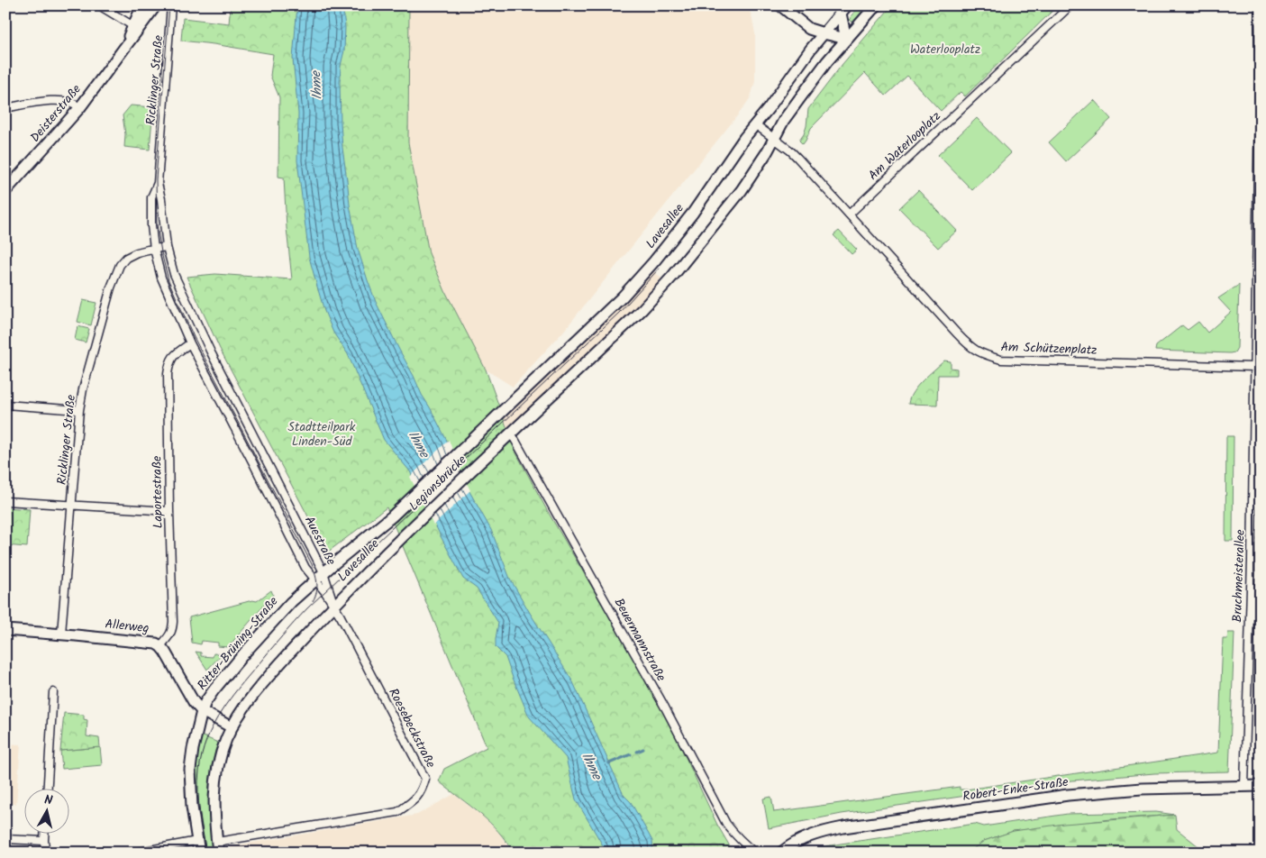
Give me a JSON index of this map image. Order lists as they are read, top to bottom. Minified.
{"streets":{"main road":["Deisterstraße","Lavesallee","Legionsbrücke","Allerweg","Ritter-Brüning-Straße","Robert-Enke-Straße"],"street":["Ricklinger Straße","Am Waterlooplatz","Am Schützenplatz","Laportestraße","Auestraße","Bruchmeisterallee","Beuermannstraße","Roesebeckstraße"]},"crossings":[["Ricklinger Straße","Auestraße"],["Ricklinger Straße","Allerweg"],["Am Waterlooplatz","Am Schützenplatz"],["Lavesallee","Legionsbrücke"],["Lavesallee","Auestraße"],["Lavesallee","Ritter-Brüning-Straße"],["Lavesallee","Roesebeckstraße"],["Am Schützenplatz","Bruchmeisterallee"],["Legionsbrücke","Beuermannstraße"],["Laportestraße","Auestraße"],["Laportestraße","Allerweg"],["Auestraße","Ritter-Brüning-Straße"],["Auestraße","Roesebeckstraße"],["Bruchmeisterallee","Robert-Enke-Straße"],["Allerweg","Ritter-Brüning-Straße"]],"water":["Ihme"],"parks":["Waterlooplatz","Stadtteilpark Linden-Süd"],"north":"top"}
